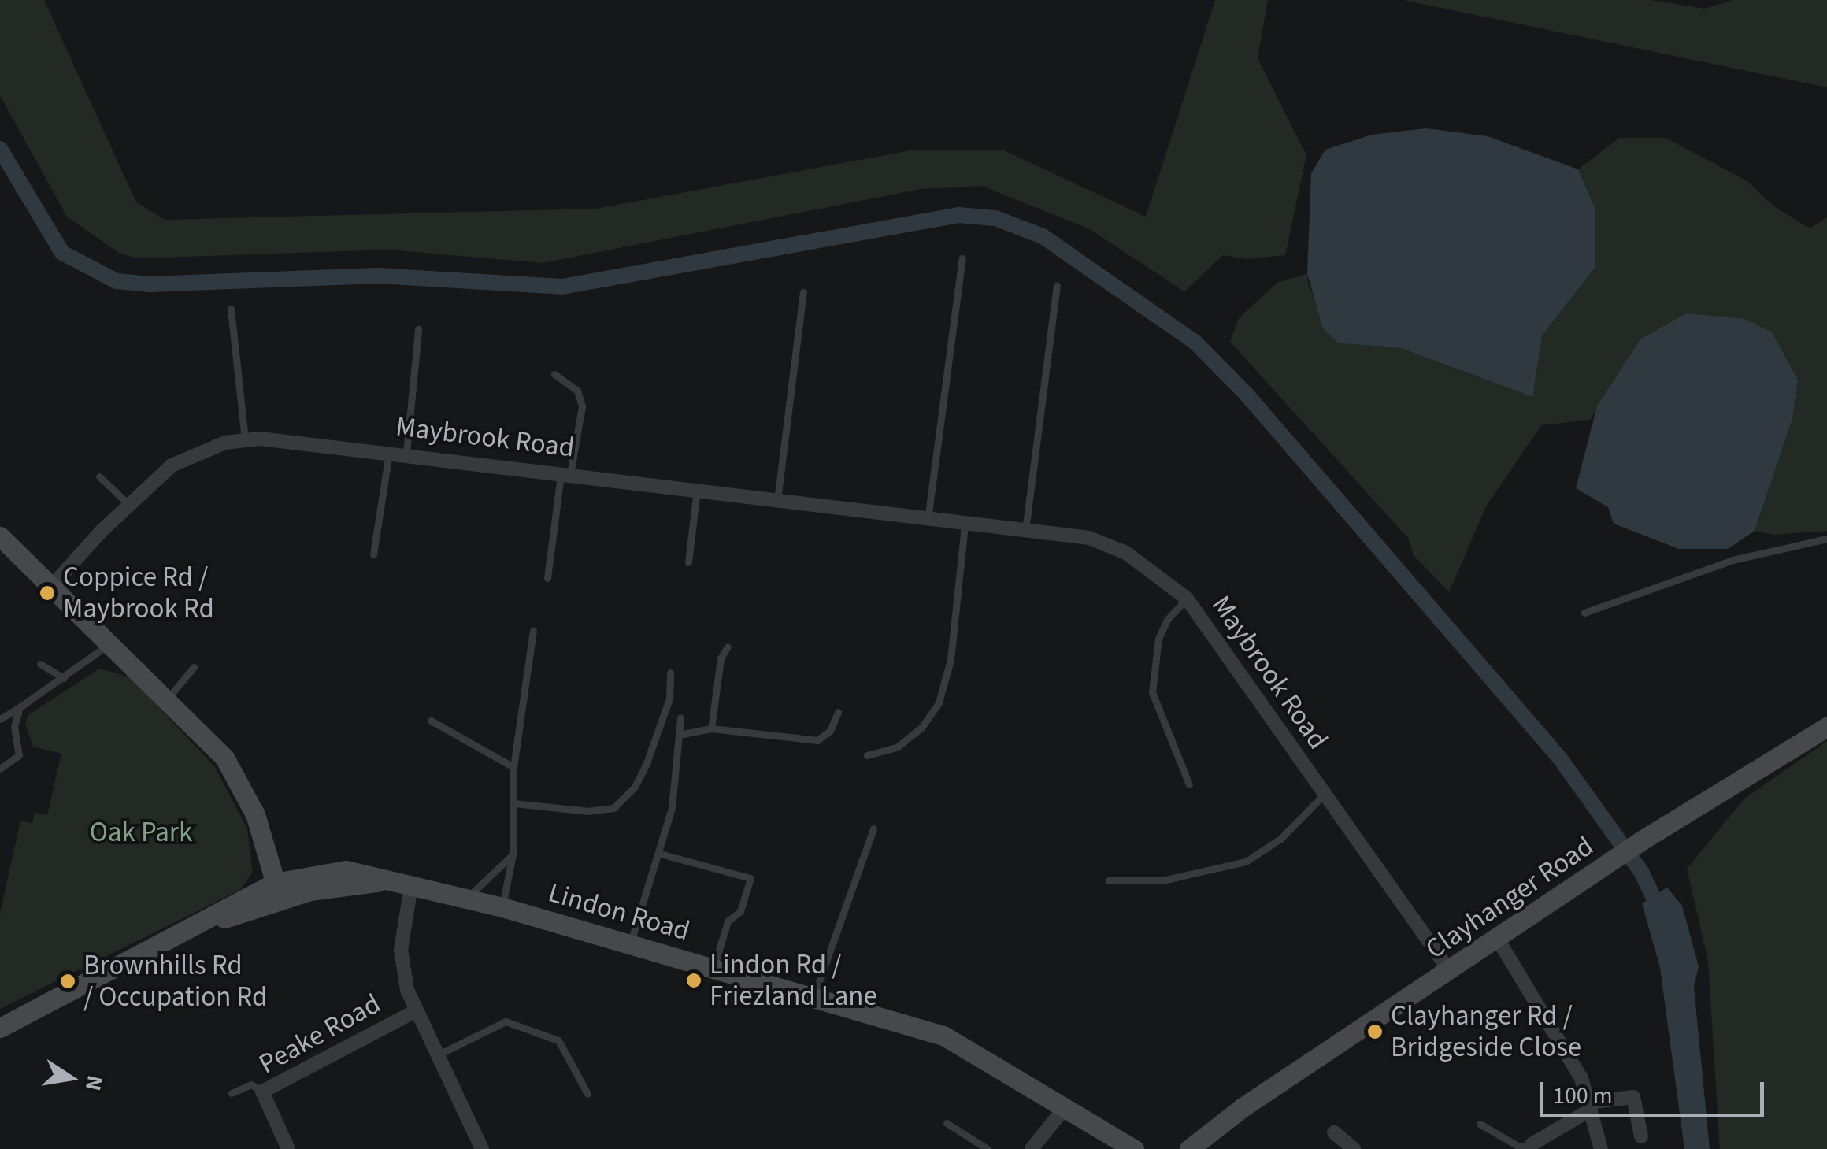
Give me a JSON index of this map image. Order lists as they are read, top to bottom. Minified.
{"streets":{"main road":["Clayhanger Road","Lindon Road"],"street":["Maybrook Road","Peake Road"]},"crossings":[["Maybrook Road","Clayhanger Road"]],"parks":["Oak Park"],"places":["Coppice Rd / Maybrook Rd","Lindon Rd / Friezland Lane","Brownhills Rd / Occupation Rd","Clayhanger Rd / Bridgeside Close"],"scale_bar":"100 m","north":"right"}
